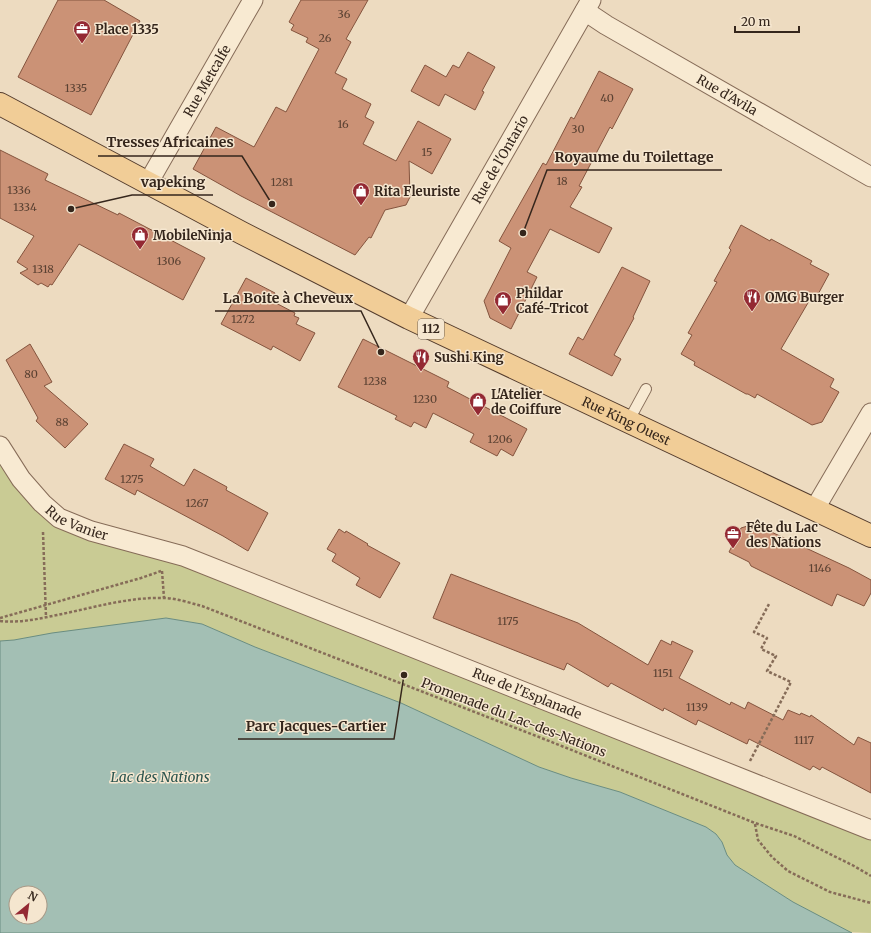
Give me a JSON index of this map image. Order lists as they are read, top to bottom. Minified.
{"streets":{"main road":["112","Rue King Ouest"],"street":["Rue Metcalfe","Rue d'Avila","Rue de l'Ontario","Rue Vanier","Rue de l'Esplanade"],"path":["Promenade du Lac-des-Nations"]},"crossings":[["Rue Metcalfe","Rue King Ouest"],["Rue d'Avila","Rue de l'Ontario"],["Rue de l'Ontario","Rue King Ouest"],["Rue Vanier","Rue de l'Esplanade"]],"water":["Lac des Nations"],"places":{"office":["Place 1335","Fête du Lac des Nations"],"other":["Tresses Africaines","vapeking","Royaume du Toilettage","La Boite à Cheveux","Parc Jacques-Cartier"],"shop":["Rita Fleuriste","MobileNinja","Phildar Café-Tricot","L'Atelier de Coiffure"],"restaurant":["OMG Burger","Sushi King"]},"house_numbers":["36","26","1335","40","16","30","15","18","1281","1336","1334","1306","1318","1272","80","1238","1230","88","1206","1275","1267","1146","1175","1151","1139","1117"],"scale_bar":"20 m","north":"top right"}
